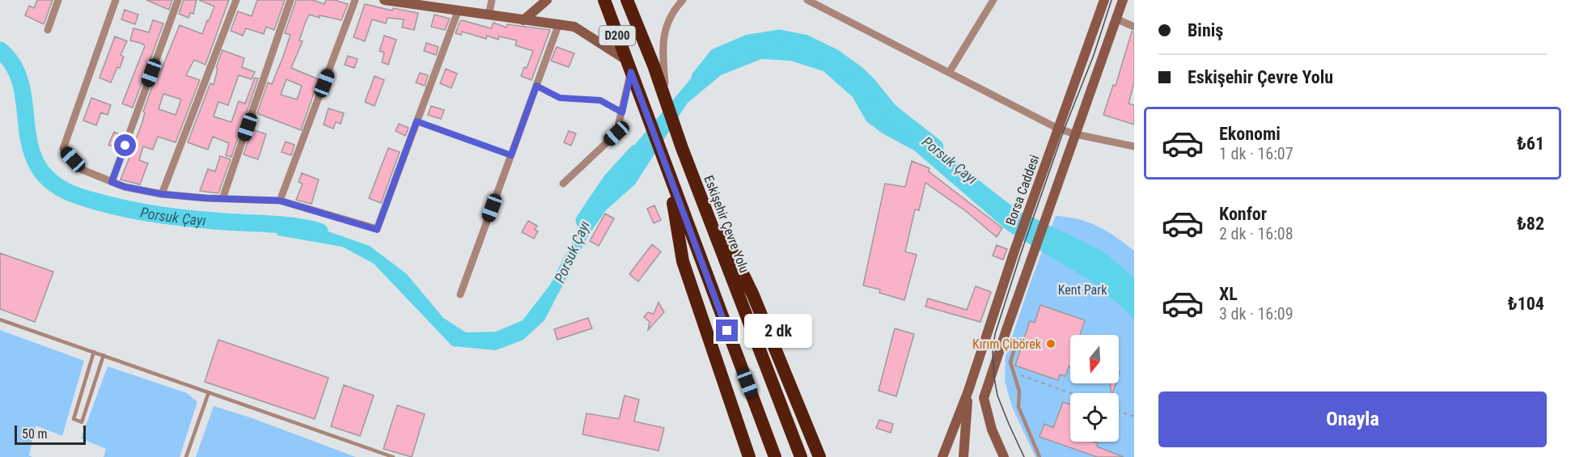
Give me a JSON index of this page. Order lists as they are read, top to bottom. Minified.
{"streets":{"highway":["D200","Eskişehir Çevre Yolu"],"main road":["Borsa Caddesi"]},"water":["Porsuk Çayı"],"parks":["Kent Park"],"places":["Kırım Çibörek"],"scale_bar":"50 m","north":"bottom","page":{"banner":["Biniş","Eskişehir Çevre Yolu"],"list":[{"name":"Ekonomi","note":"1 dk · 16:07","value":"₺61"},{"name":"Konfor","note":"2 dk · 16:08","value":"₺82"},{"name":"XL","note":"3 dk · 16:09","value":"₺104"}],"bubble":"2 dk","buttons":"Onayla","scale":"50 m"}}
